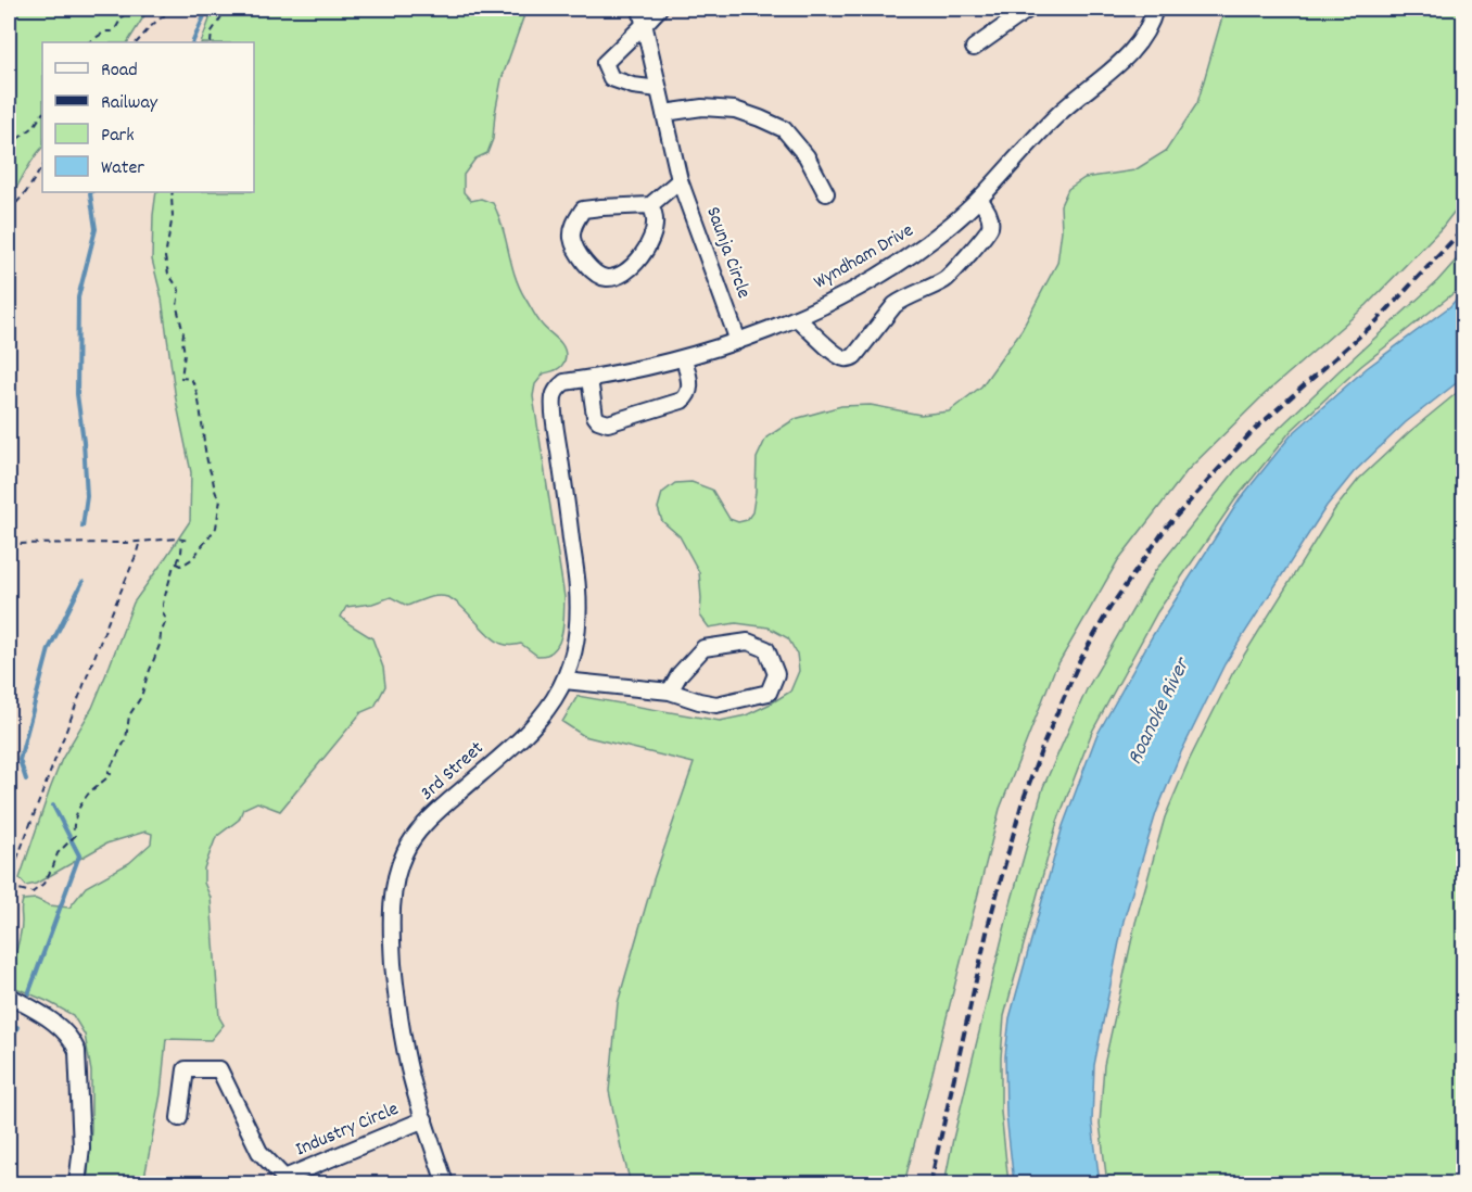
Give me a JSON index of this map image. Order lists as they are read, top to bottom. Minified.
{"streets":{"street":["Saunja Circle","Wyndham Drive","3rd Street","Industry Circle"]},"crossings":[["Saunja Circle","Wyndham Drive"],["Wyndham Drive","3rd Street"],["3rd Street","Industry Circle"]],"water":["Roanoke River"],"legend":["Road","Railway","Park","Water"]}
